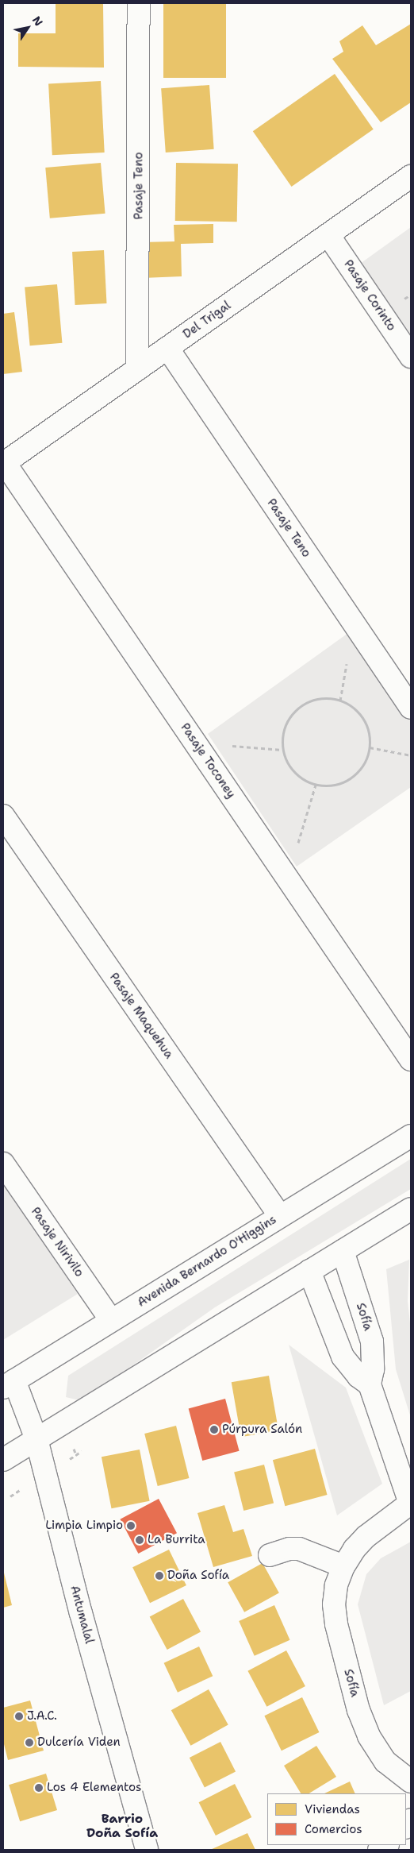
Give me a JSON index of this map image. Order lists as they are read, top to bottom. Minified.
{"streets":{"street":["Pasaje Teno","Pasaje Corinto","Del Trigal","Pasaje Toconey","Pasaje Maquehua","Pasaje Nirivilo","Avenida Bernardo O'Higgins","Sofía","Antumalal"]},"crossings":[["Pasaje Teno","Del Trigal"],["Pasaje Corinto","Del Trigal"],["Del Trigal","Pasaje Toconey"],["Pasaje Maquehua","Avenida Bernardo O'Higgins"],["Pasaje Nirivilo","Avenida Bernardo O'Higgins"],["Avenida Bernardo O'Higgins","Antumalal"]],"districts":["Barrio Doña Sofía"],"places":["Púrpura Salón","Limpia Limpio","La Burrita","Doña Sofía","J.A.C.","Dulcería Viden","Los 4 Elementos"],"legend":["Viviendas","Comercios"],"north":"top right"}
